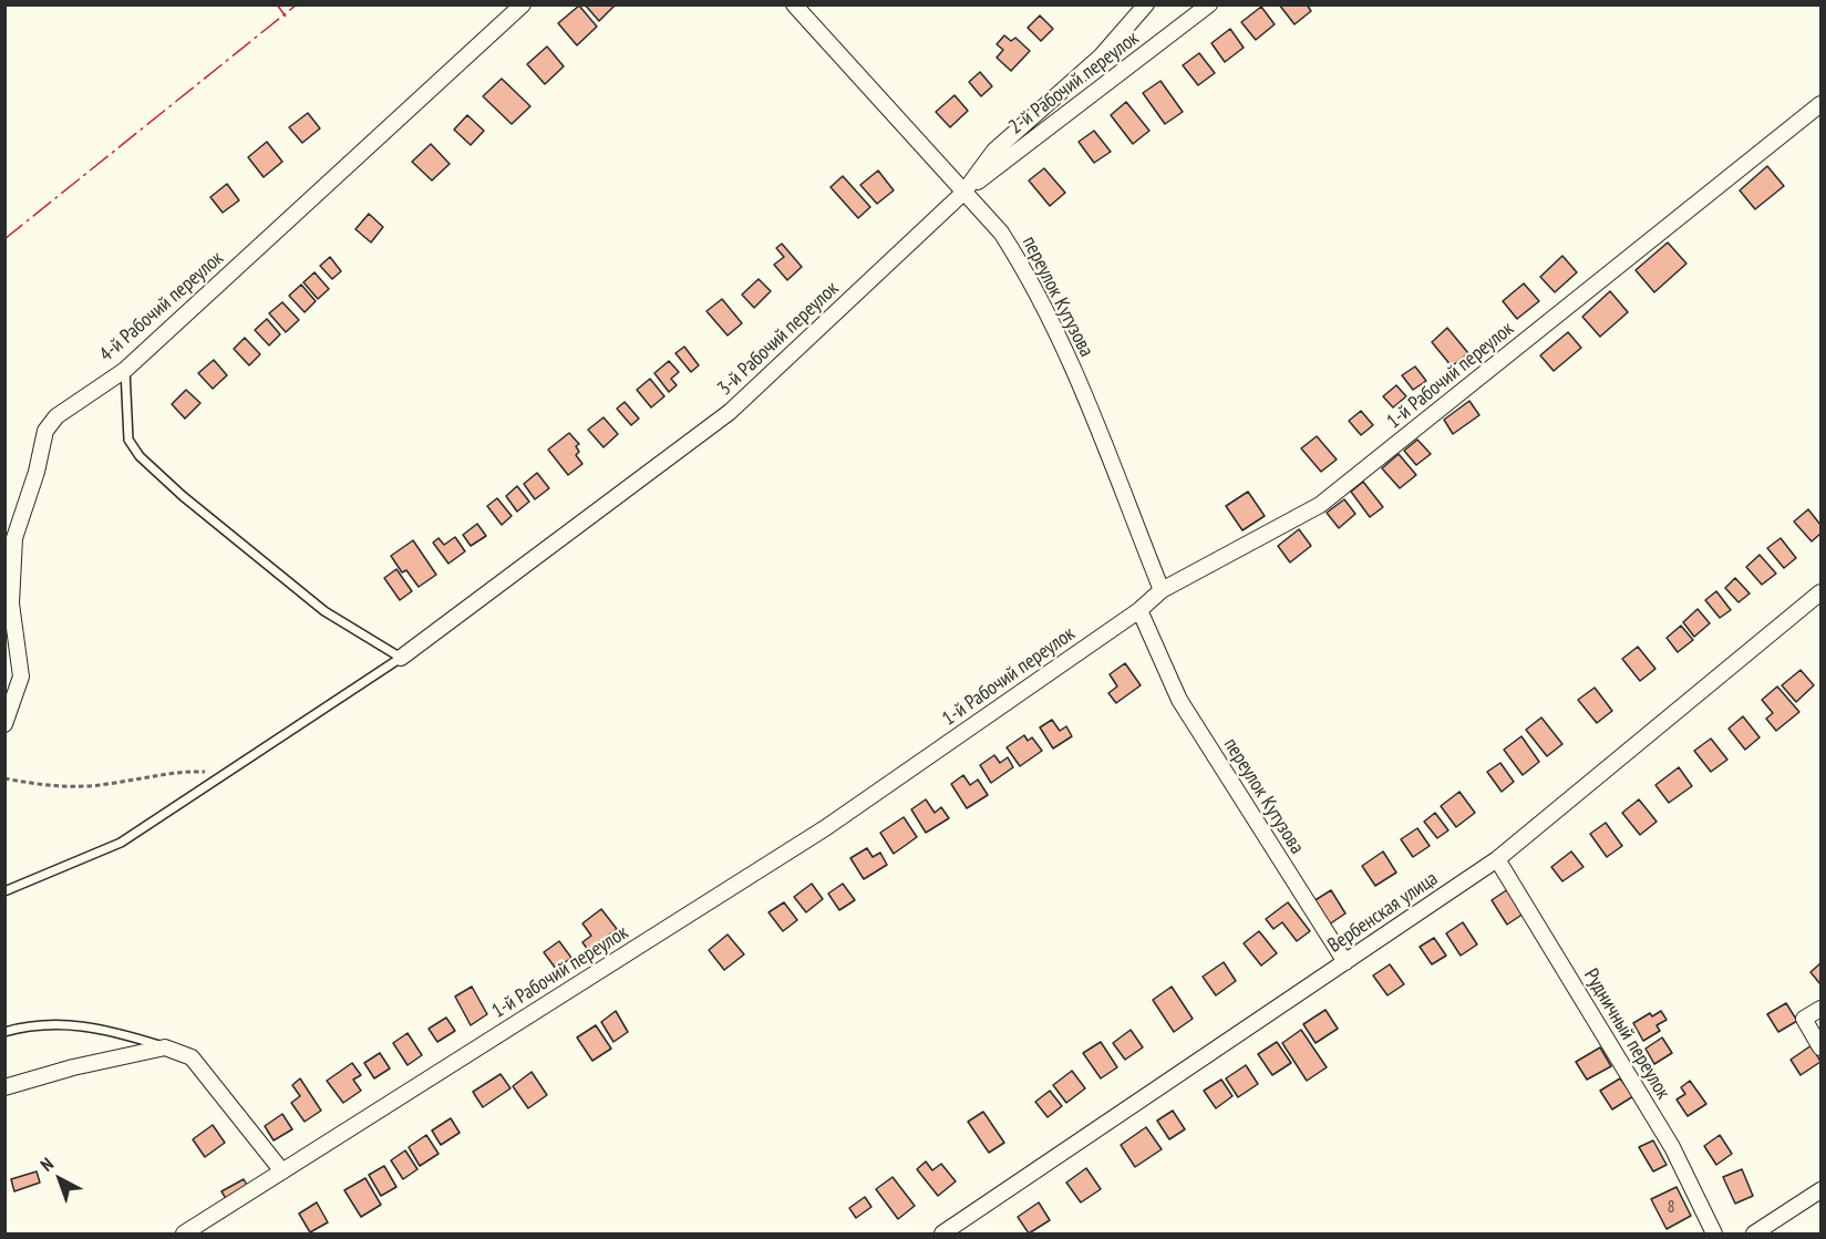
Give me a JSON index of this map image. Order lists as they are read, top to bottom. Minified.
{"streets":{"street":["2-й Рабочий переулок","переулок Кутузова","4-й Рабочий переулок","3-й Рабочий переулок","1-й Рабочий переулок","Вербенская улица","Рудничный переулок"]},"crossings":[["2-й Рабочий переулок","переулок Кутузова"],["2-й Рабочий переулок","3-й Рабочий переулок"],["переулок Кутузова","3-й Рабочий переулок"],["переулок Кутузова","1-й Рабочий переулок"],["переулок Кутузова","Вербенская улица"],["Вербенская улица","Рудничный переулок"]],"house_numbers":["8"],"north":"top left"}
